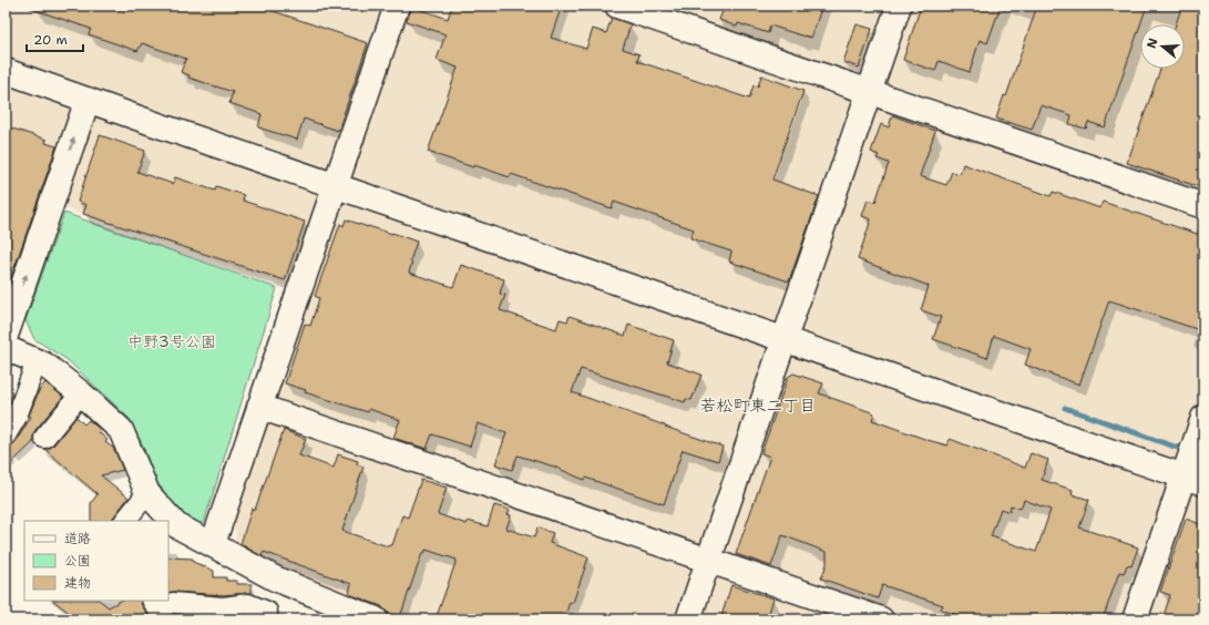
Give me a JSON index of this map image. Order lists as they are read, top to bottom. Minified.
{"districts":["若松町東二丁目"],"parks":["中野3号公園"],"legend":["道路","公園","建物"],"scale_bar":"20 m","north":"left"}
